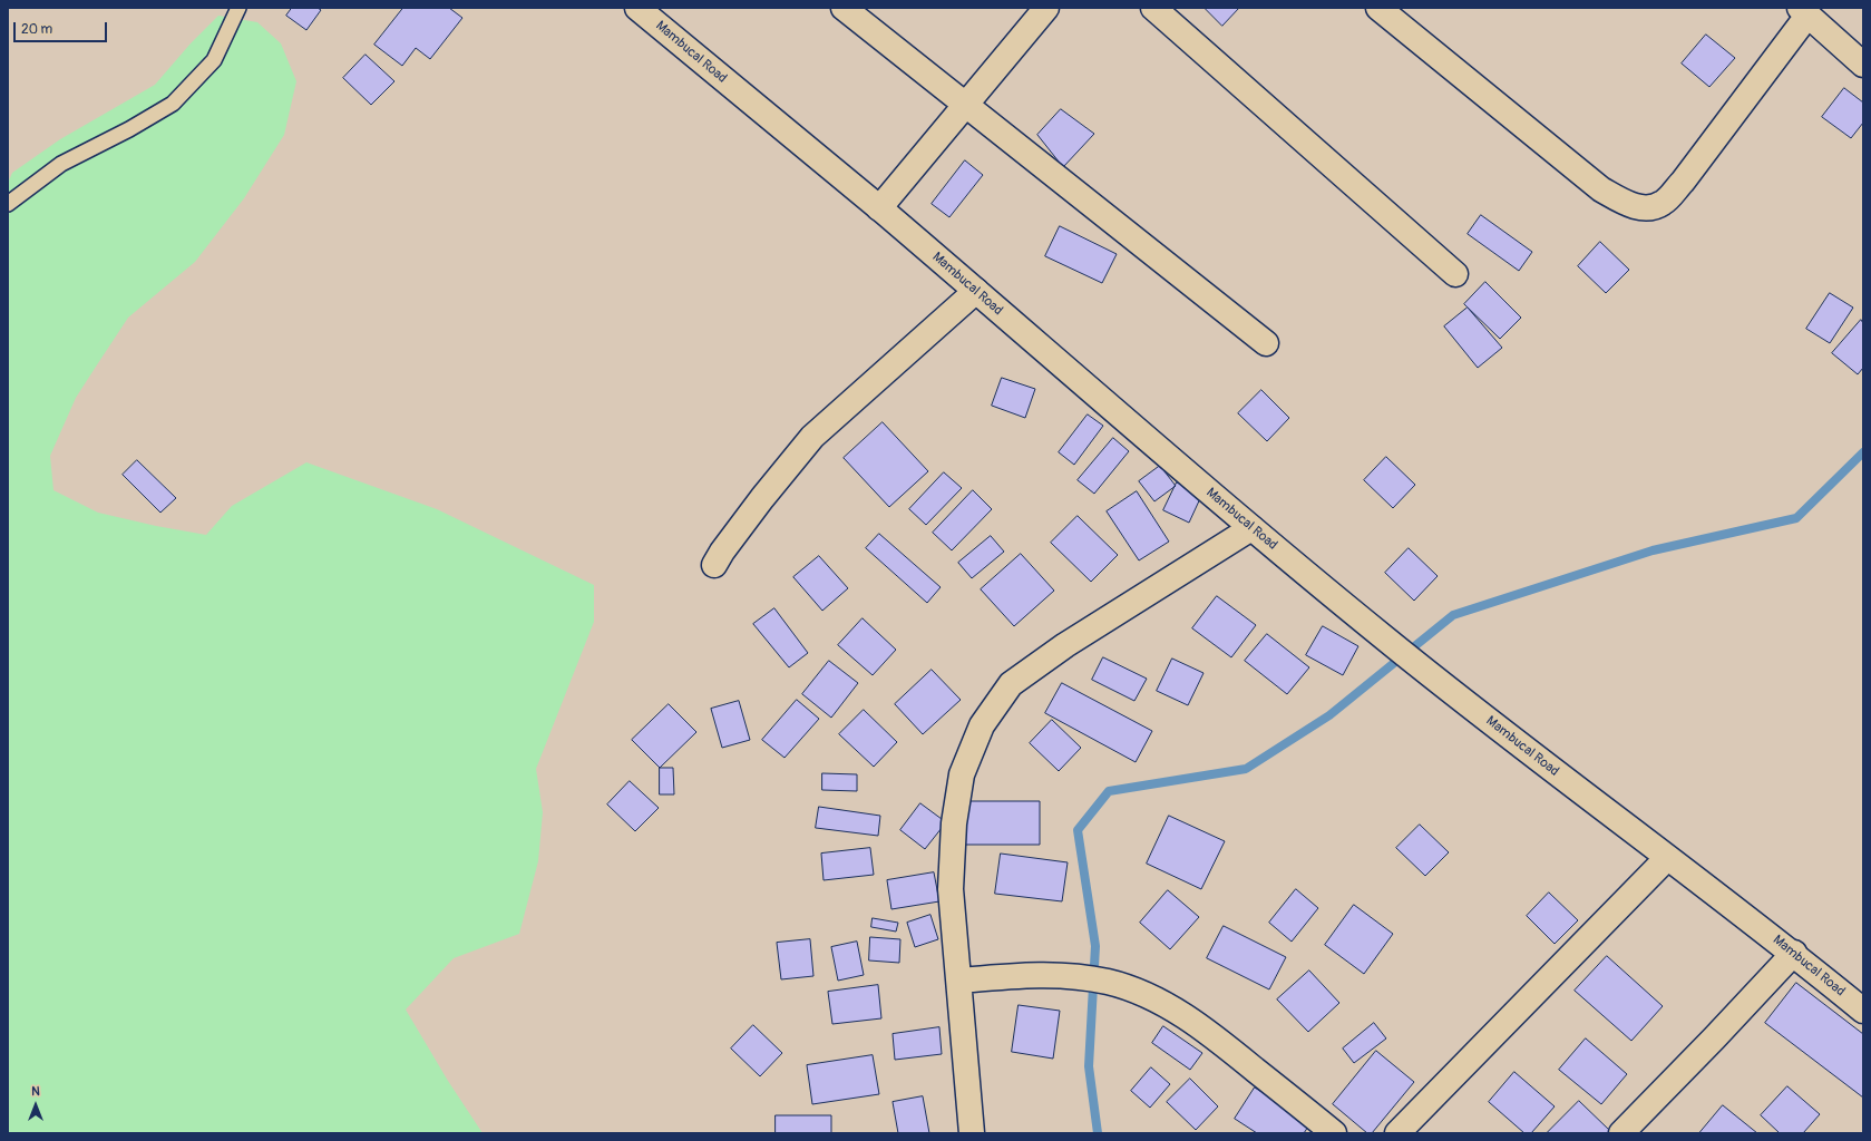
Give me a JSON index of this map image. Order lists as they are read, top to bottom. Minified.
{"streets":{"street":["Mambucal Road"]},"scale_bar":"20 m","north":"top"}
